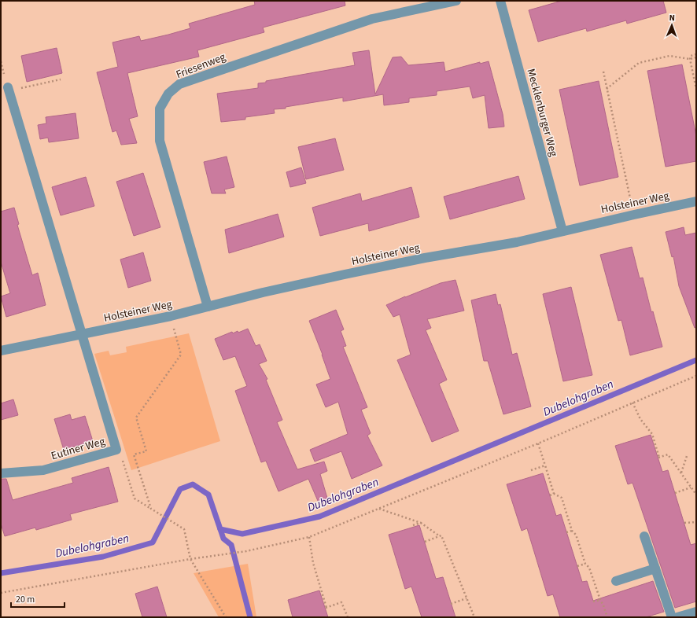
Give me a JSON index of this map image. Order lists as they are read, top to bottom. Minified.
{"streets":{"street":["Friesenweg","Mecklenburger Weg","Holsteiner Weg","Eutiner Weg"]},"crossings":[["Friesenweg","Holsteiner Weg"],["Mecklenburger Weg","Holsteiner Weg"],["Holsteiner Weg","Eutiner Weg"]],"water":["Dubelohgraben"],"scale_bar":"20 m","north":"top"}
